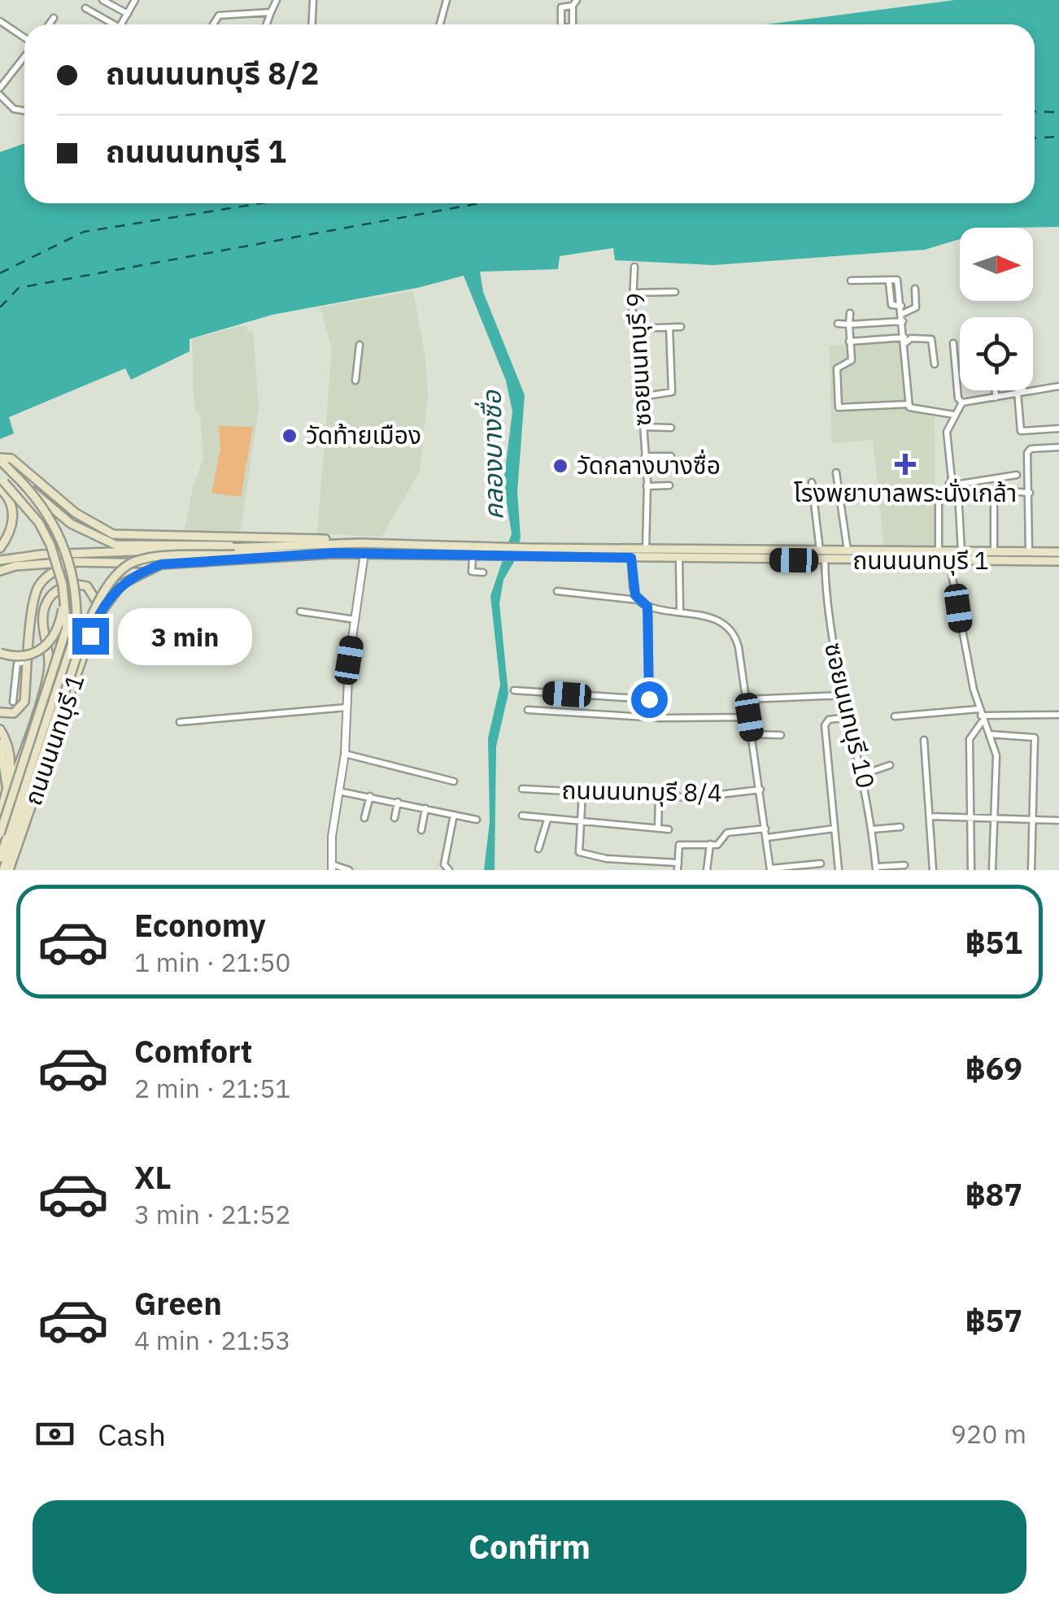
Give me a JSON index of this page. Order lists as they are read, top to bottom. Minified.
{"streets":{"main road":["ถนนนนทบุรี 1"],"street":["ซอยนนทบุรี 9","ซอยนนทบุรี 10","ถนนนนทบุรี 8/4"]},"crossings":[["ซอยนนทบุรี 9","ถนนนนทบุรี 1"],["ถนนนนทบุรี 1","ซอยนนทบุรี 10"]],"water":["คลองบางซื่อ"],"places":{"other":["วัดท้ายเมือง","วัดกลางบางซื่อ"],"health":["โรงพยาบาลพระนั่งเกล้า"]},"north":"right","page":{"banner":["ถนนนนทบุรี 8/2","ถนนนนทบุรี 1"],"bubble":"3 min","list":[{"name":"Economy","note":"1 min · 21:50","value":"฿51"},{"name":"Comfort","note":"2 min · 21:51","value":"฿69"},{"name":"XL","note":"3 min · 21:52","value":"฿87"},{"name":"Green","note":"4 min · 21:53","value":"฿57"}],"pay":["Cash","920 m"],"buttons":"Confirm"}}
